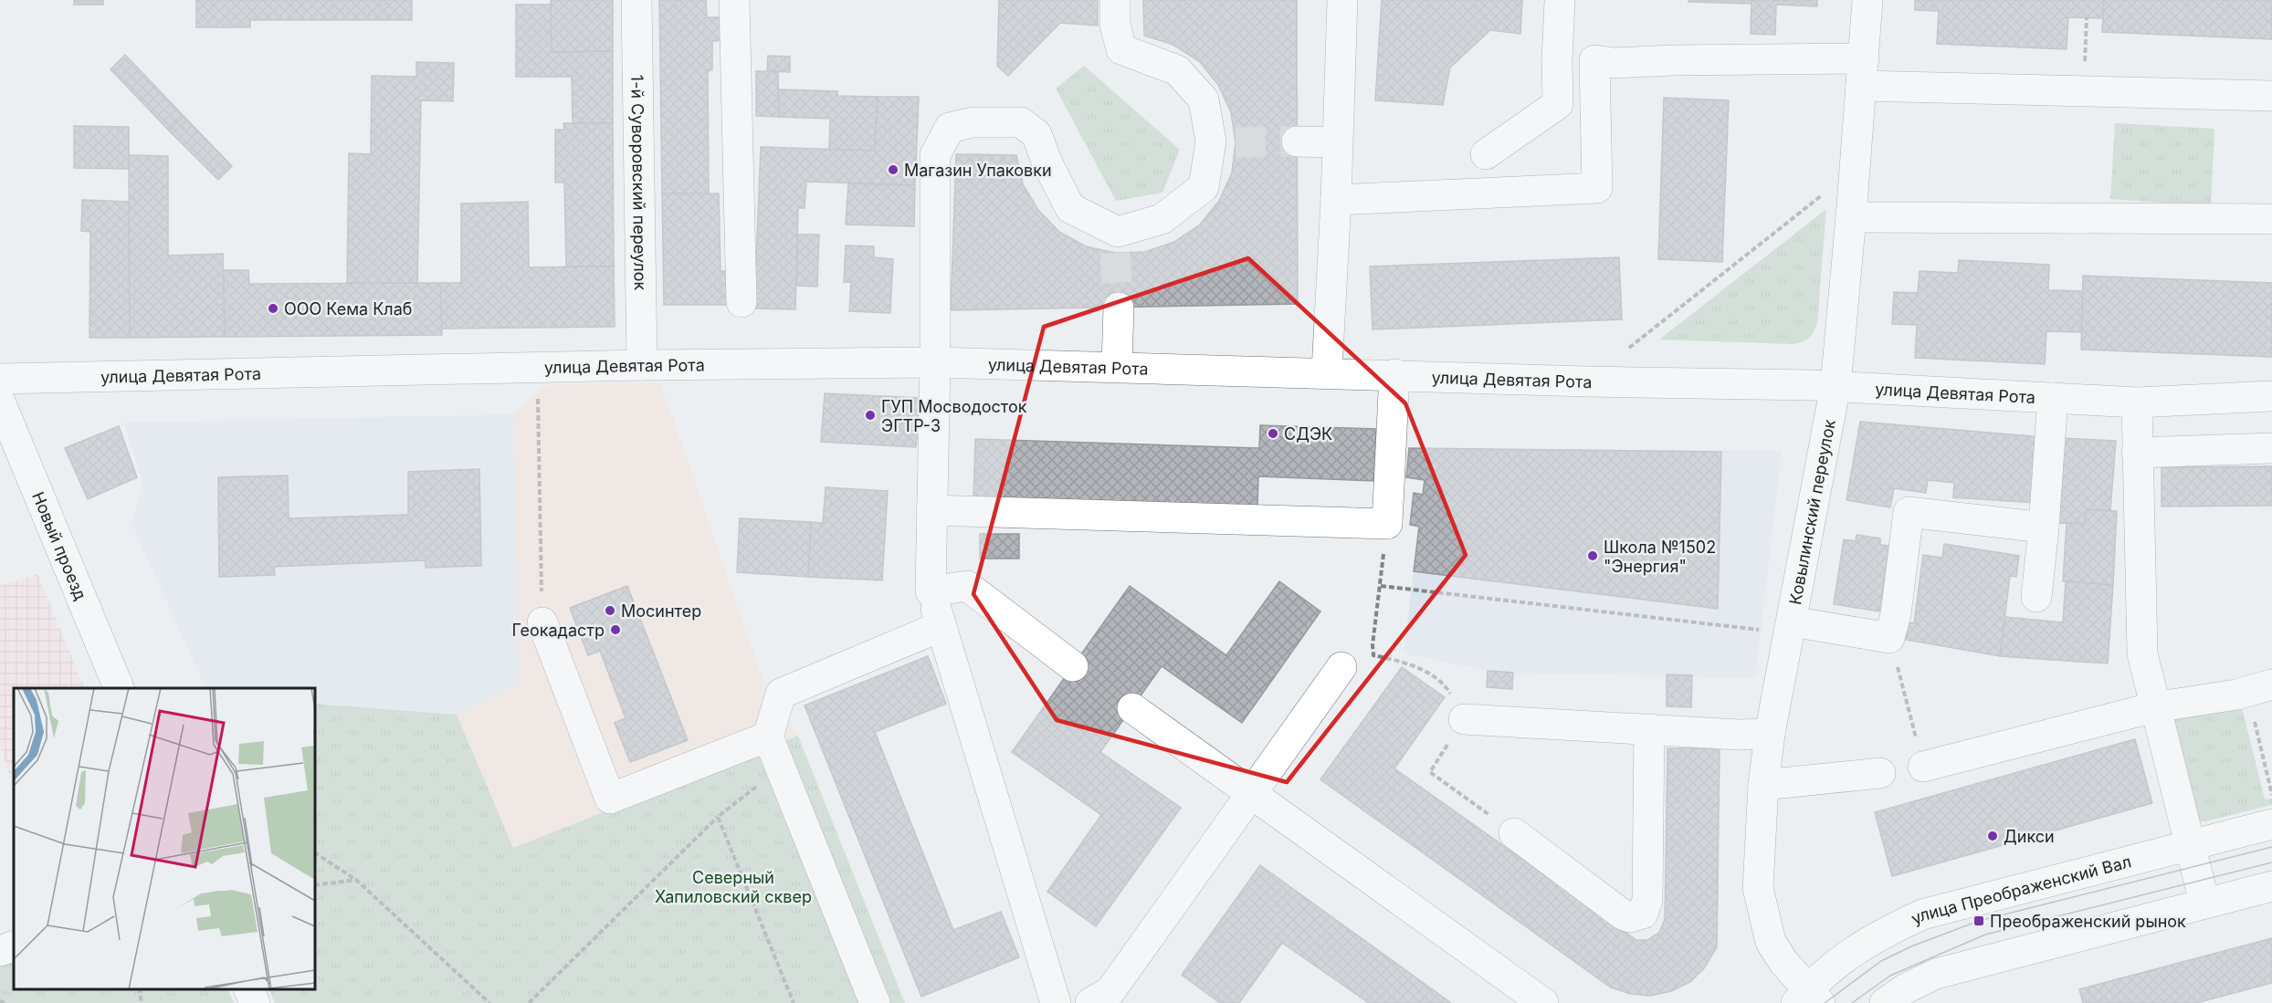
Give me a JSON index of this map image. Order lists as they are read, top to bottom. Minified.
{"streets":{"street":["1-й Суворовский переулок","улица Девятая Рота","Ковылинский переулок","Новый проезд","улица Преображенский Вал"]},"crossings":[["1-й Суворовский переулок","улица Девятая Рота"],["улица Девятая Рота","Ковылинский переулок"],["Ковылинский переулок","улица Преображенский Вал"]],"parks":["Северный Хапиловский сквер"],"places":{"other":["Магазин Упаковки","ООО Кема Клаб","ГУП Мосводосток ЭГТР-3","СДЭК","Школа №1502 \"Энергия\"","Мосинтер","Геокадастр","Дикси"],"transit":["Преображенский рынок"]}}
